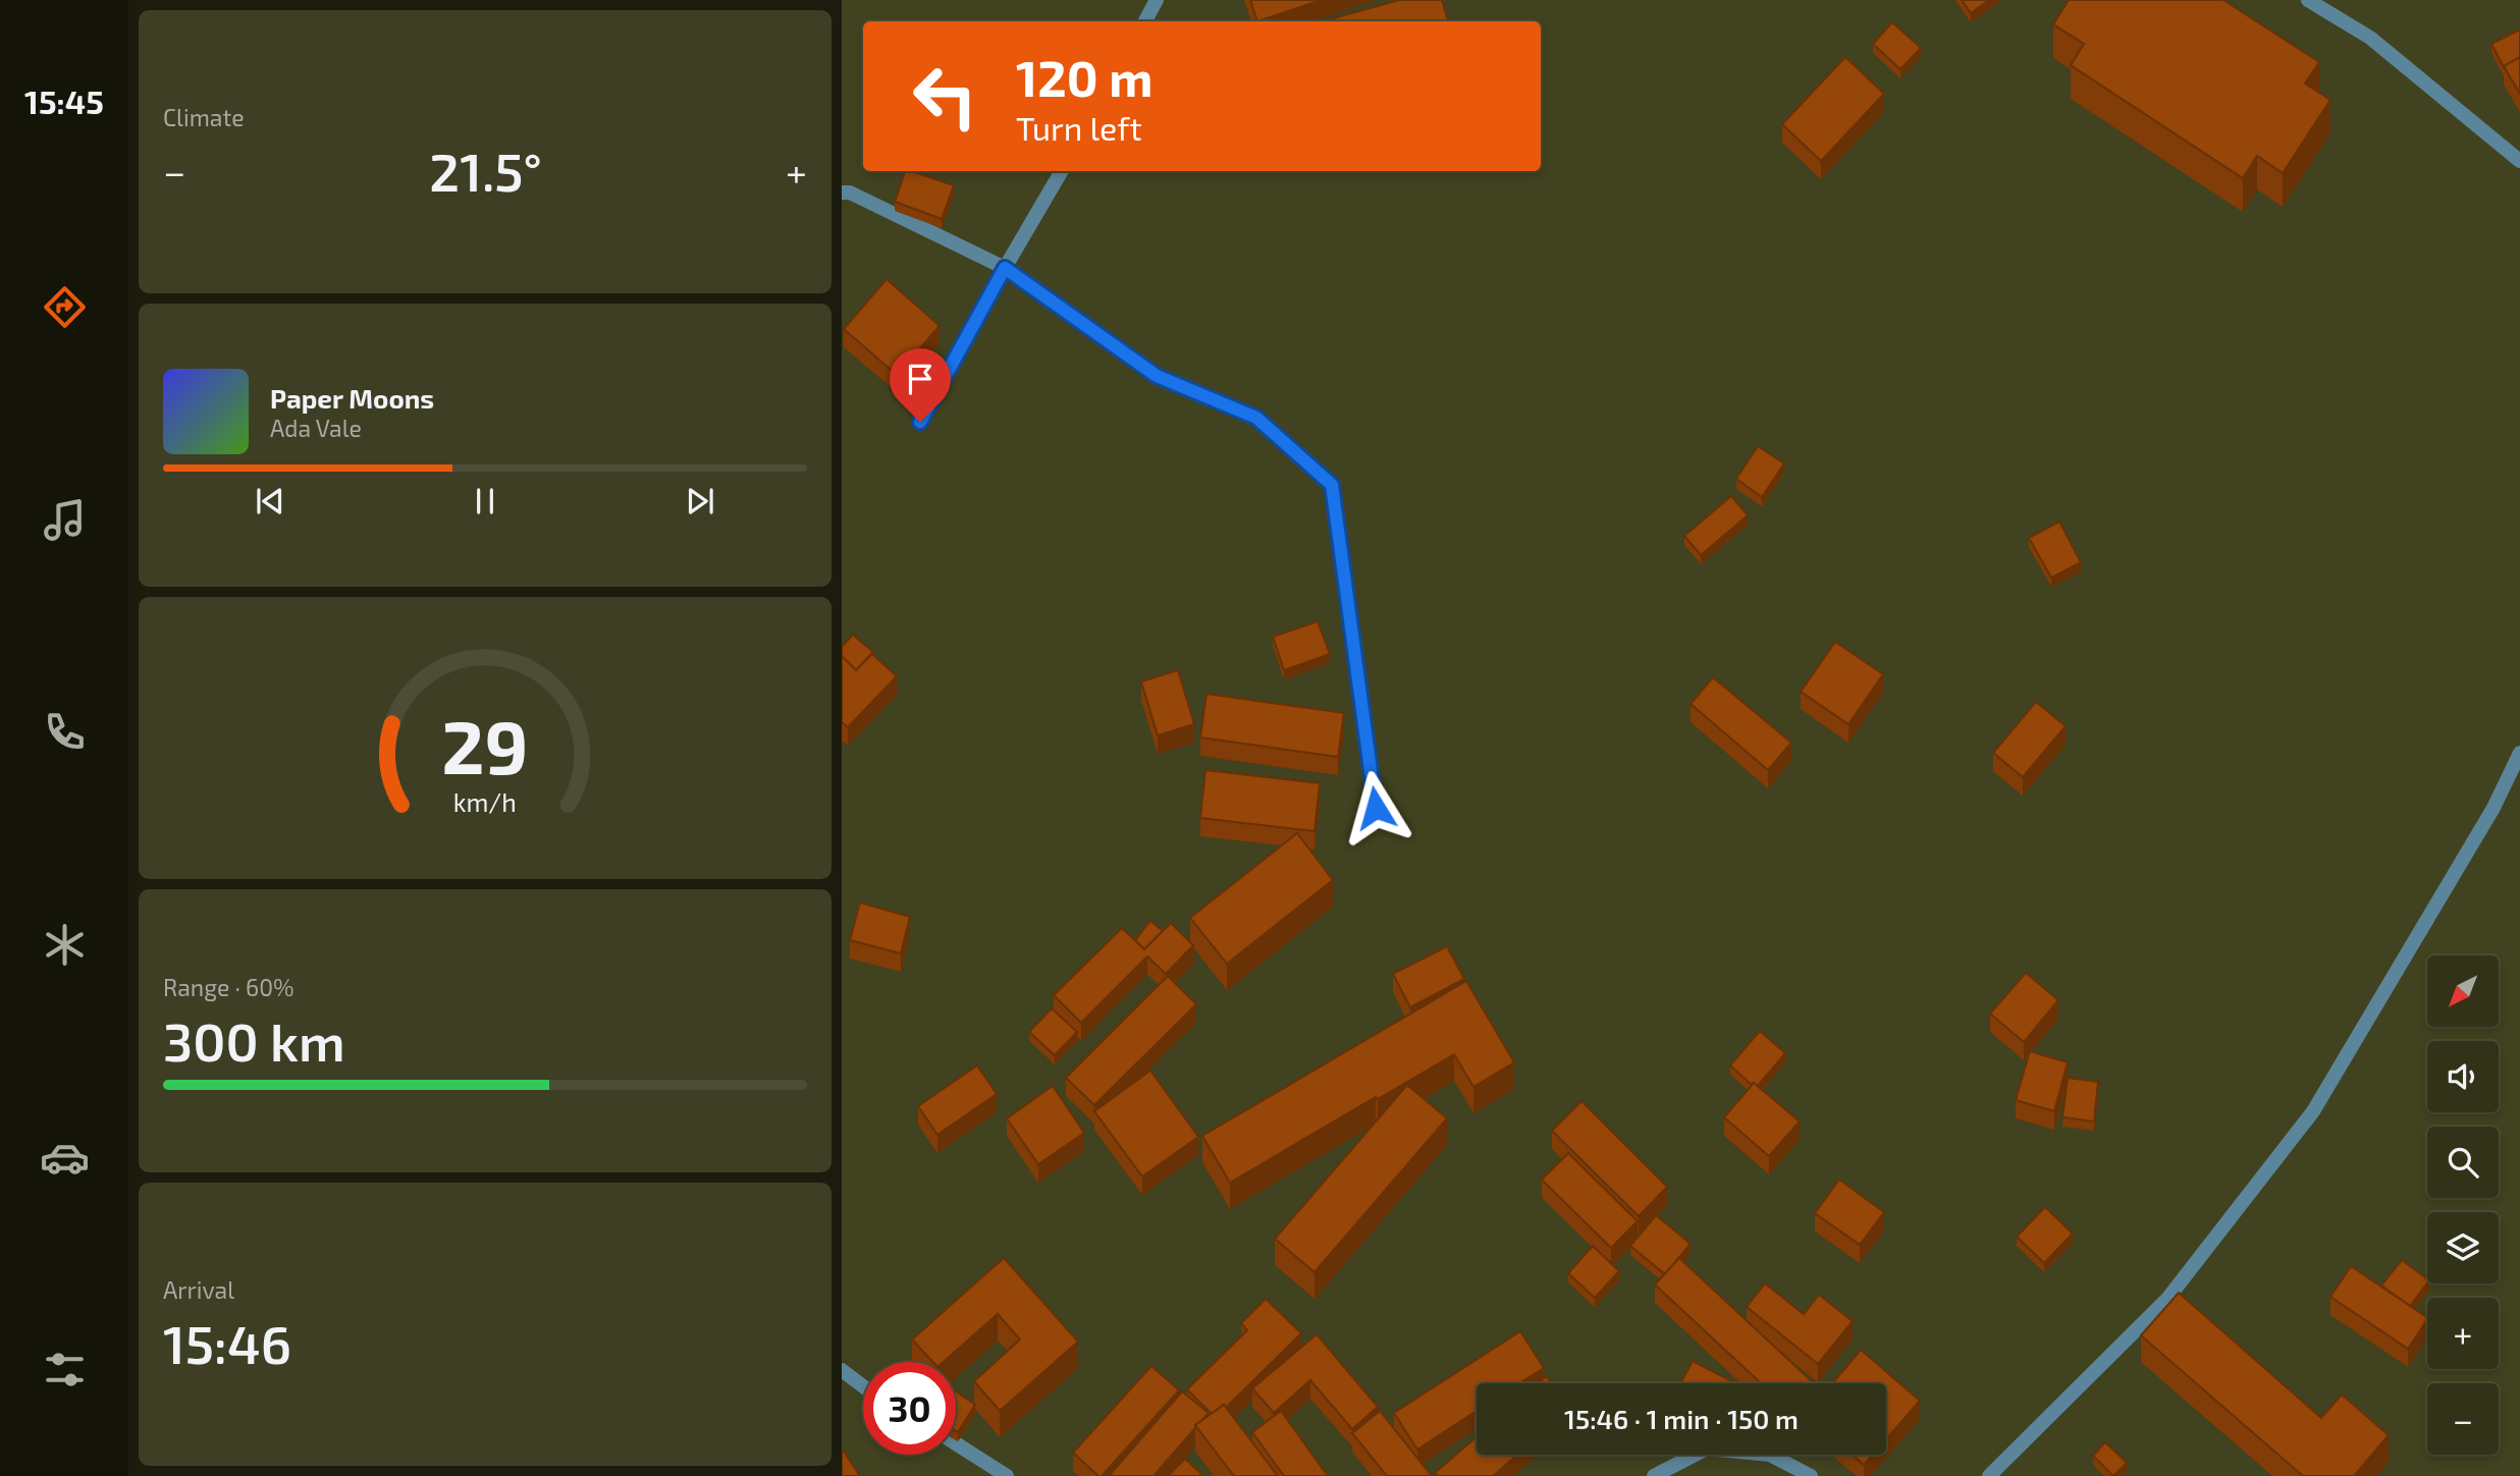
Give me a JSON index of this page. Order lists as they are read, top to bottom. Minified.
{"north":"bottom left","page":{"tabs":"15:45","tile":["Climate",["Range · 60%","300 km"],["Arrival","15:46"]],"turn":["120 m","Turn left"],"heat":["−","21.5°","+"],"song":["Paper Moons","Ada Vale"],"map_buttons":["+","−"],"limit":"30","trip":"15:46 · 1 min · 150 m","gauge":["29","km/h"]}}
